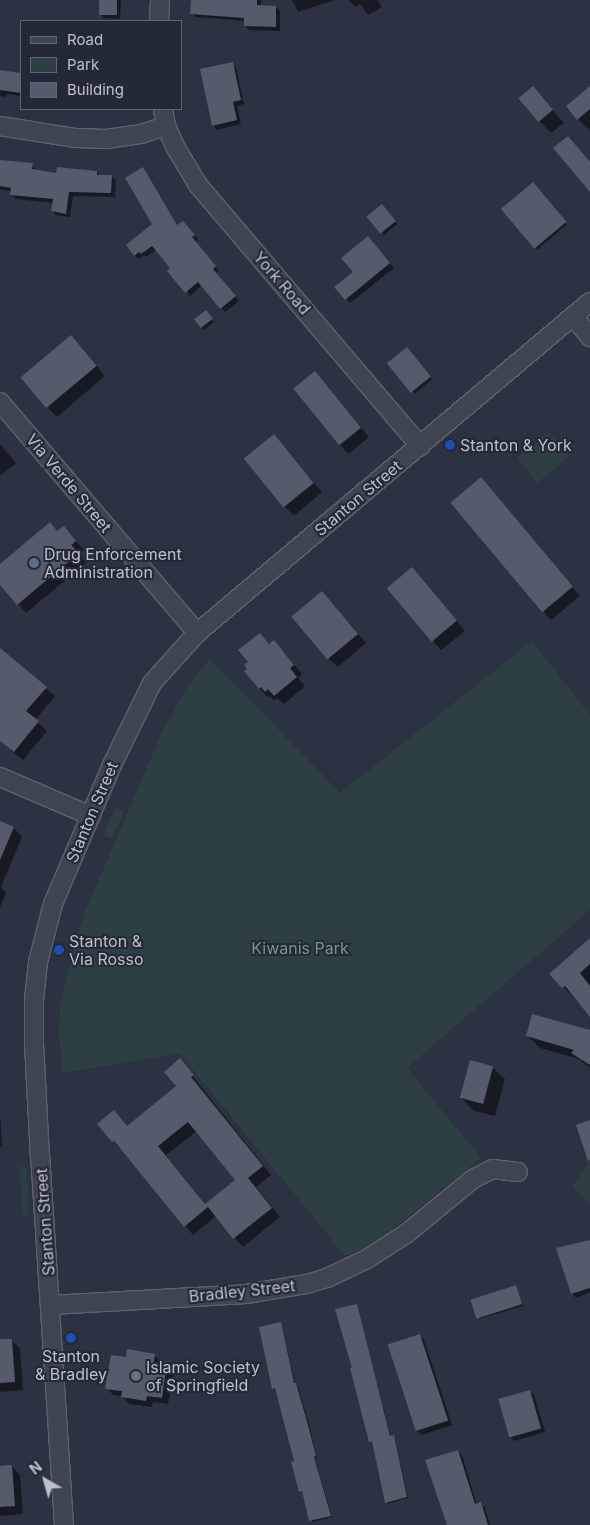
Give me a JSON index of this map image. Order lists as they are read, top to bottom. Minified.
{"streets":{"street":["York Road","Via Verde Street","Stanton Street","Bradley Street"]},"crossings":[["York Road","Stanton Street"],["Via Verde Street","Stanton Street"],["Stanton Street","Bradley Street"]],"parks":["Kiwanis Park"],"places":["Stanton & York","Drug Enforcement Administration","Stanton & Via Rosso","Stanton & Bradley","Islamic Society of Springfield"],"legend":["Road","Park","Building"],"north":"top left"}
